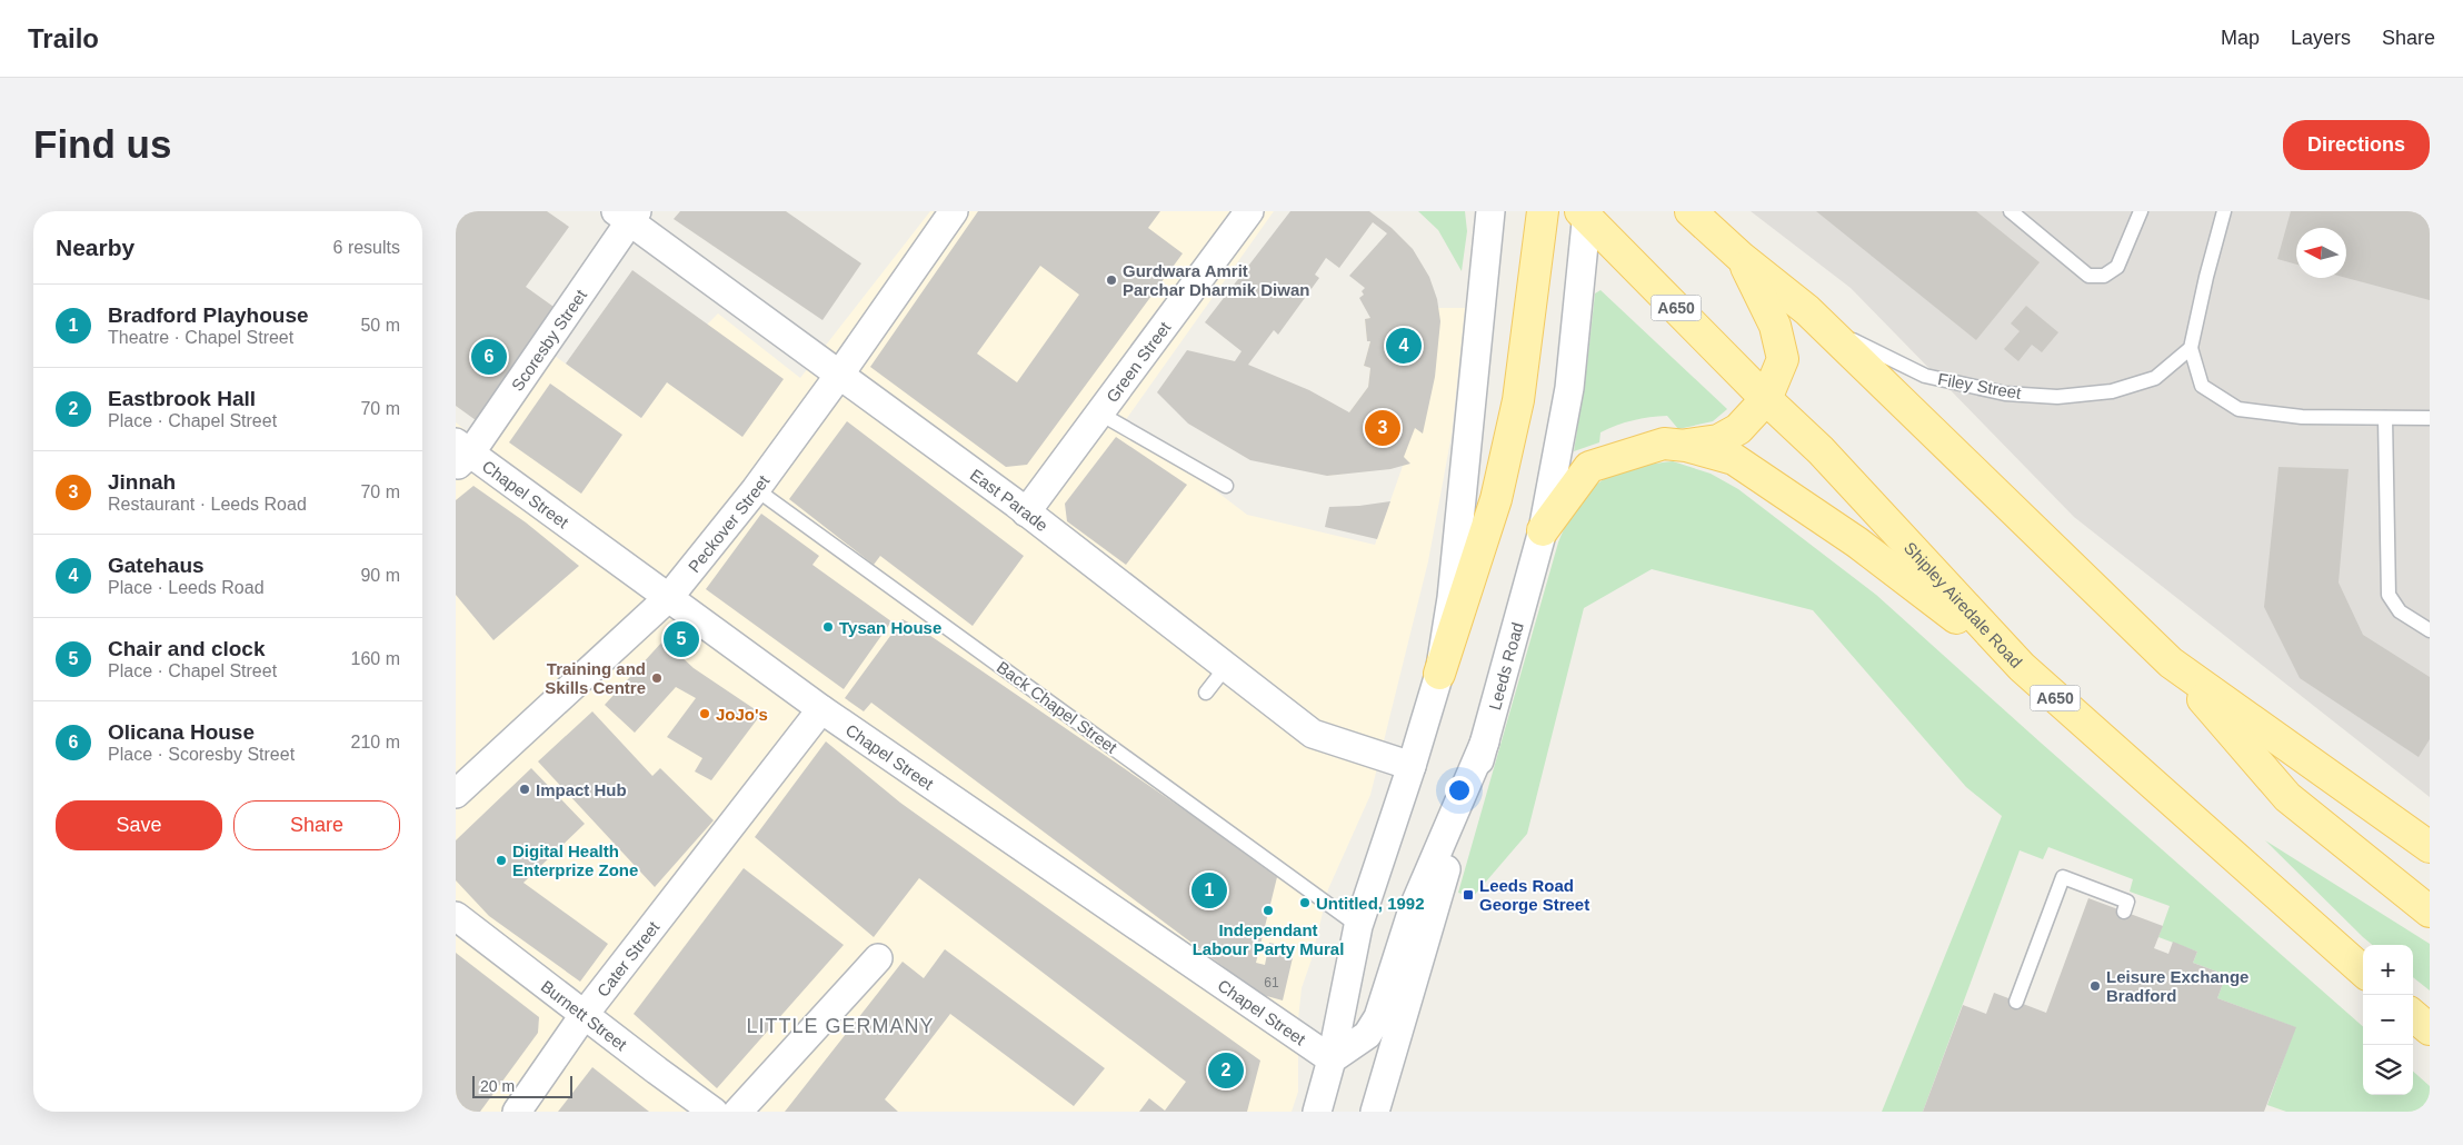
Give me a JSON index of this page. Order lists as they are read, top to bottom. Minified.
{"streets":{"main road":["A650","Shipley Airedale Road"],"street":["Scoresby Street","Green Street","Chapel Street","East Parade","Peckover Street","Leeds Road","Cater Street","Burnett Street"],"lane":["Filey Street","Back Chapel Street"]},"crossings":[["Scoresby Street","Chapel Street"],["Scoresby Street","East Parade"],["Green Street","East Parade"],["Chapel Street","Peckover Street"],["Chapel Street","Cater Street"],["East Parade","Peckover Street"],["Peckover Street","Back Chapel Street"],["Shipley Airedale Road","Leeds Road"],["Cater Street","Burnett Street"]],"districts":["LITTLE GERMANY"],"places":{"other":["Gurdwara Amrit Parchar Dharmik Diwan","Tysan House","Training and Skills Centre","JoJo's","Impact Hub","Digital Health Enterprize Zone","Untitled, 1992","Independant Labour Party Mural","Leisure Exchange Bradford"],"transit":["Leeds Road George Street"]},"house_numbers":["61"],"scale_bar":"20 m","north":"left","page":{"header":"Trailo","nav":["Map","Layers","Share"],"buttons":["Directions",["Save","Share"]],"title":"Find us","heading":["Nearby","6 results"],"list":[{"mark":"1","name":"Bradford Playhouse","note":"Theatre · Chapel Street","value":"50 m"},{"mark":"2","name":"Eastbrook Hall","note":"Place · Chapel Street","value":"70 m"},{"mark":"3","name":"Jinnah","note":"Restaurant · Leeds Road","value":"70 m"},{"mark":"4","name":"Gatehaus","note":"Place · Leeds Road","value":"90 m"},{"mark":"5","name":"Chair and clock","note":"Place · Chapel Street","value":"160 m"},{"mark":"6","name":"Olicana House","note":"Place · Scoresby Street","value":"210 m"}],"pins":["4","6","3","5","1","2"],"map_buttons":["+","−"],"scale":"20 m"}}
